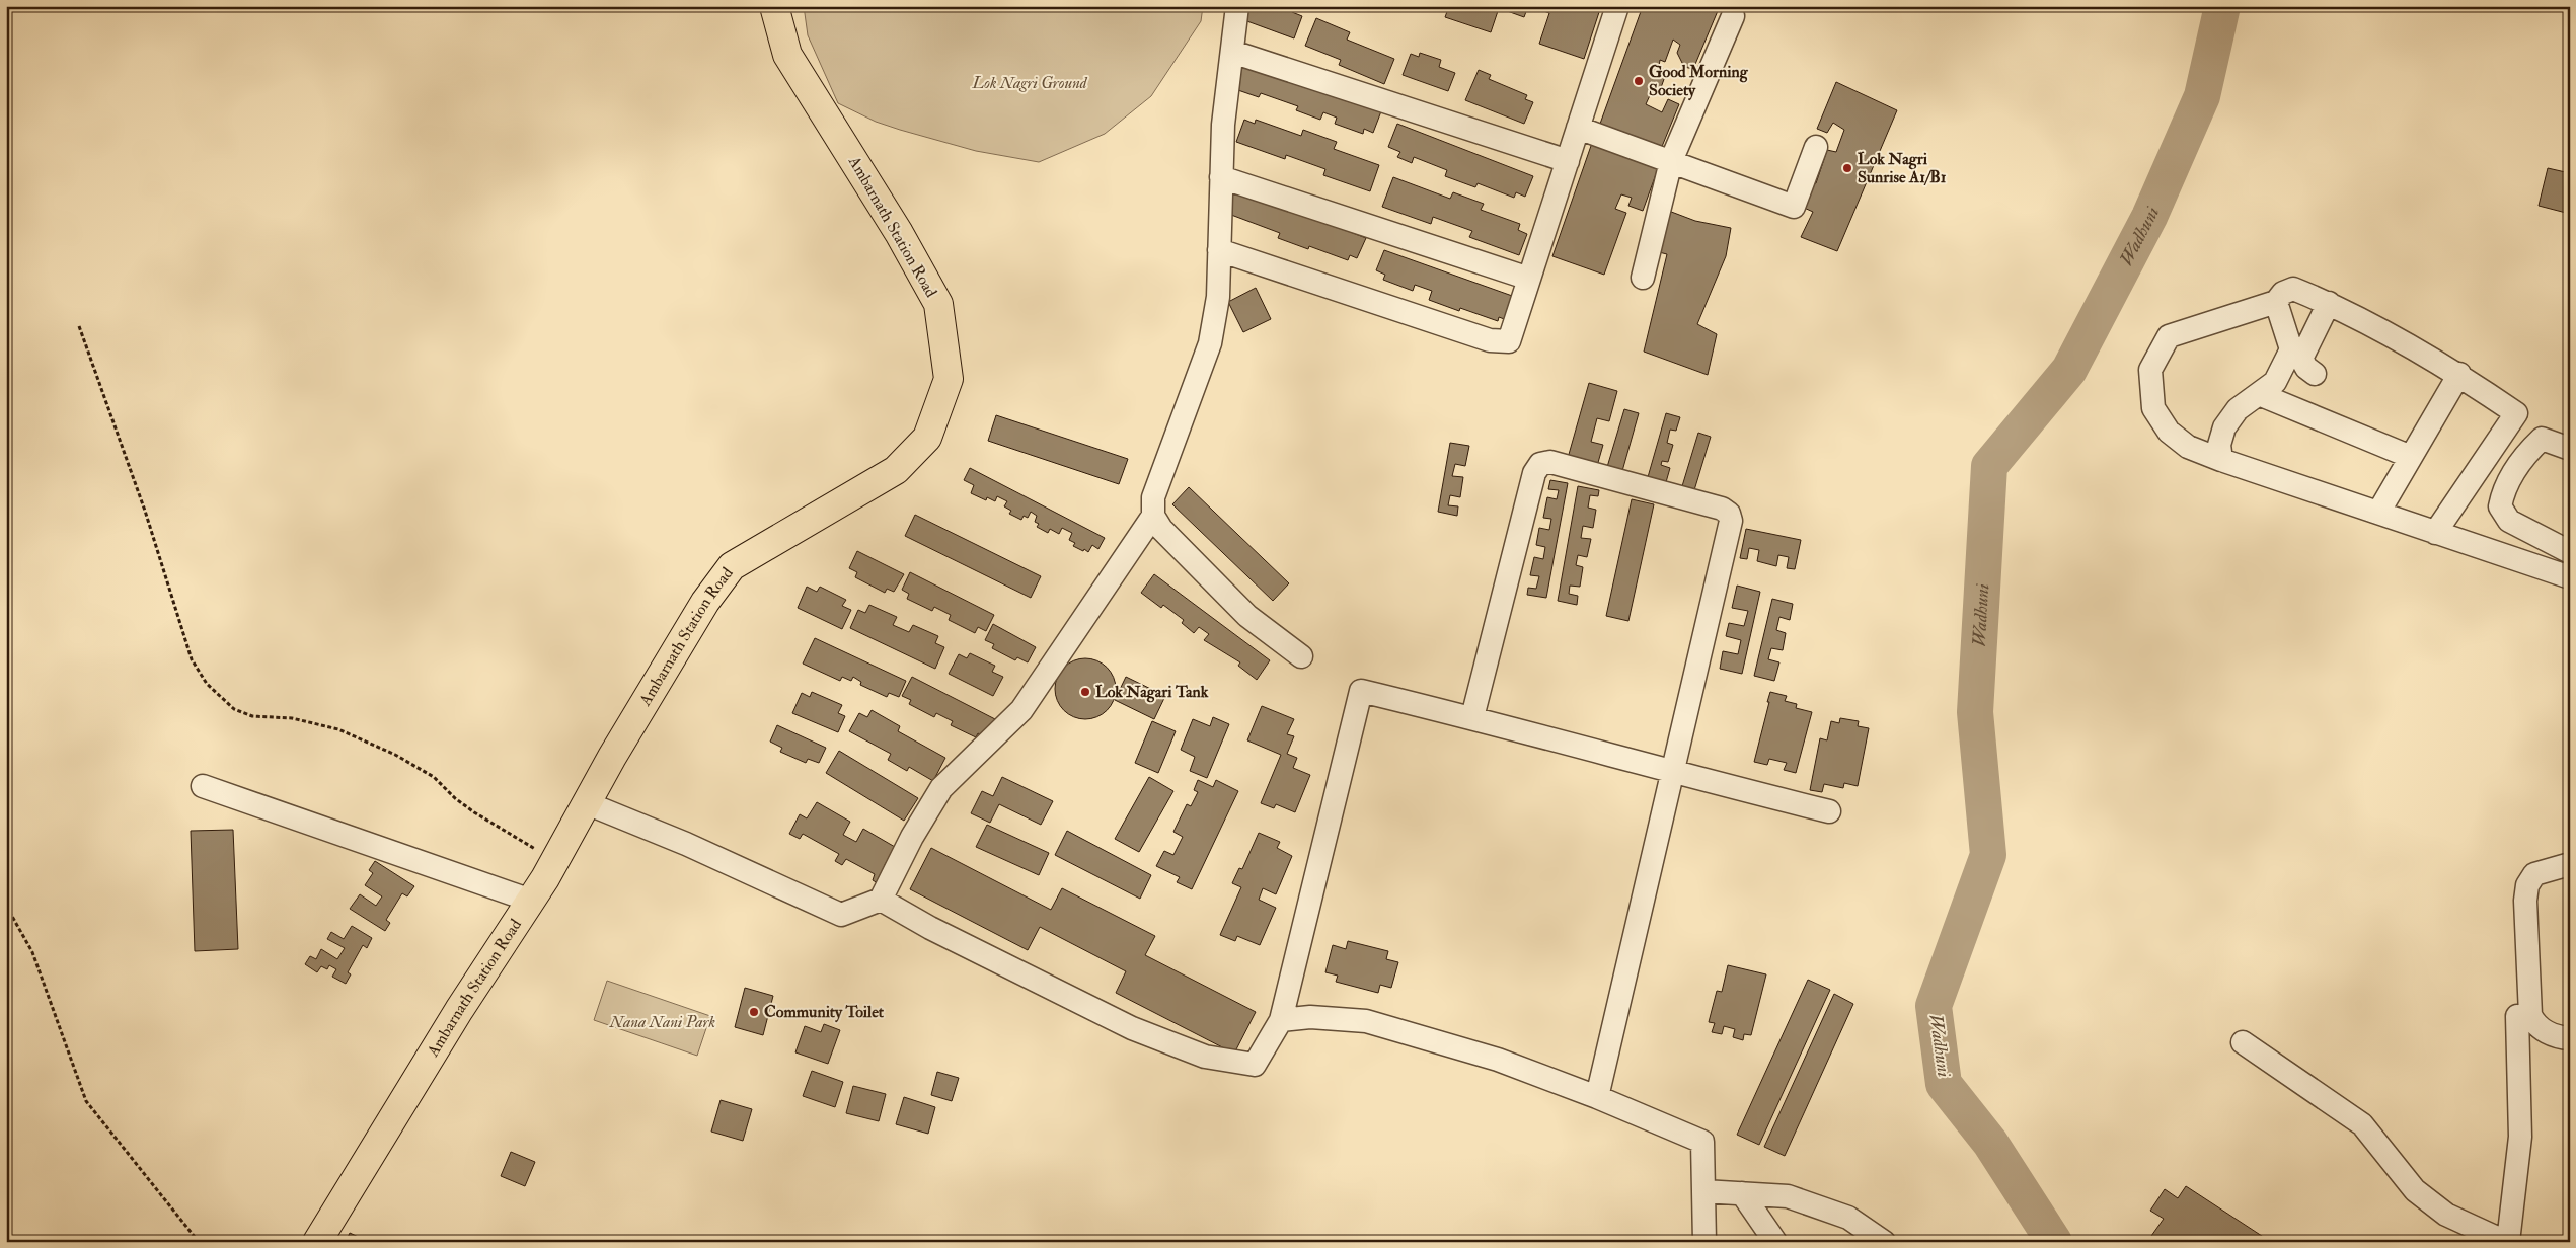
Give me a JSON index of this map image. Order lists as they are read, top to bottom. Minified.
{"streets":{"main road":["Ambarnath Station Road"]},"water":["Wadhuni"],"parks":["Lok Nagri Ground","Nana Nani Park"],"places":["Good Morning Society","Lok Nagri Sunrise A1/B1","Lok Nagari Tank","Community Toilet"]}
